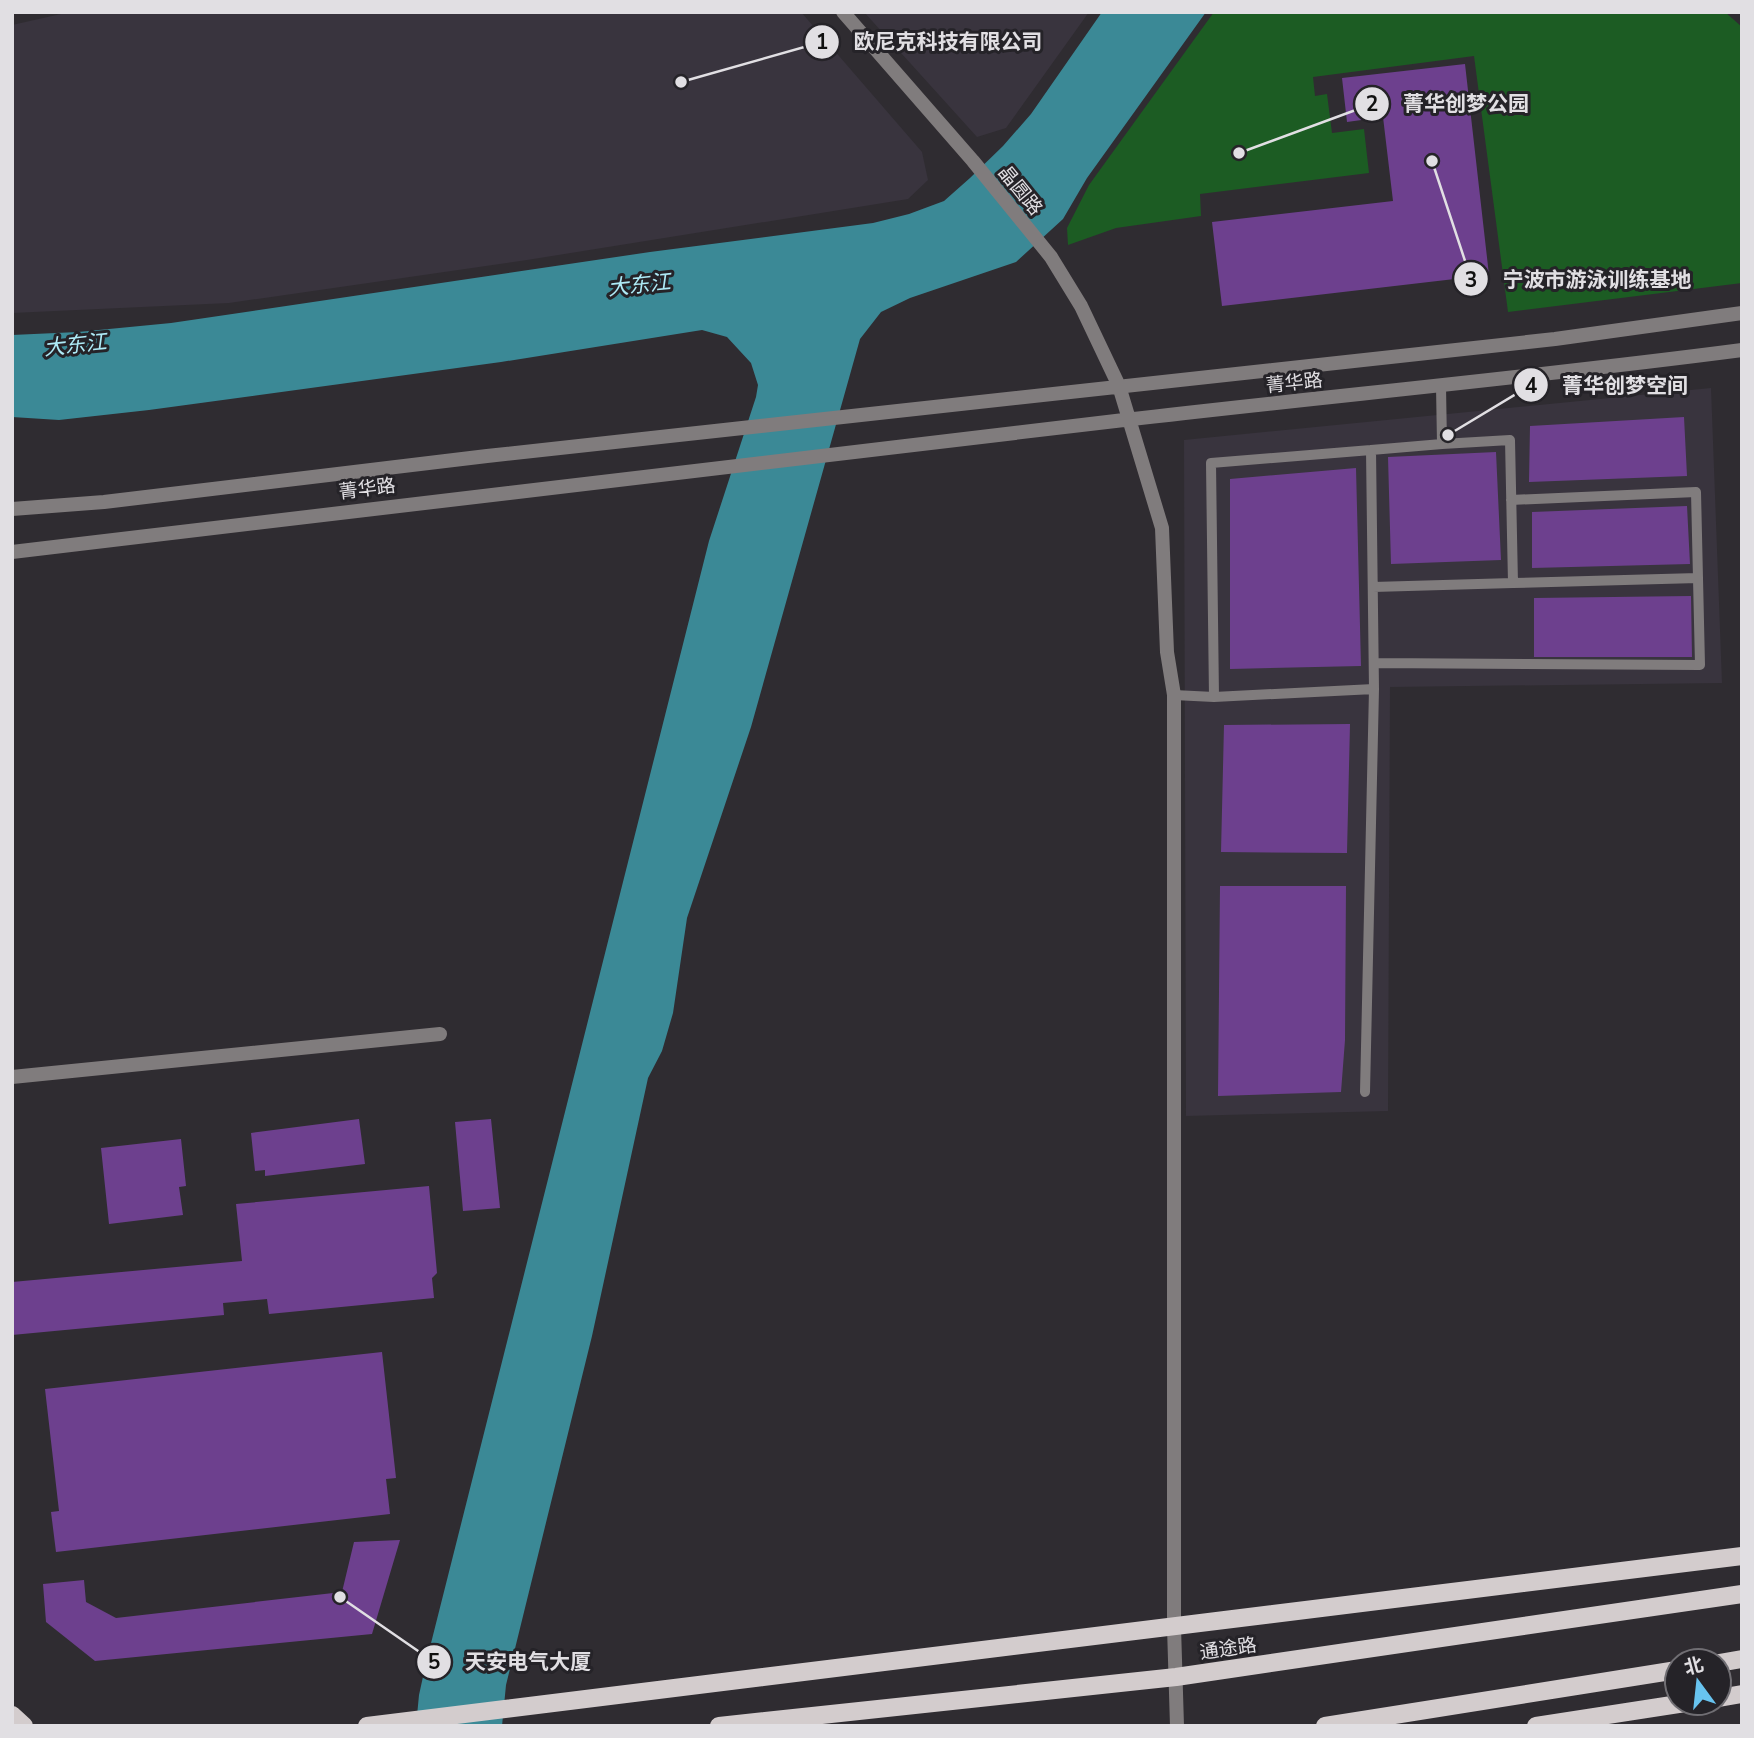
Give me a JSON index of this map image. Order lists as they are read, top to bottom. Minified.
{"streets":{"main road":["通途路"],"street":["晶圆路","菁华路"]},"crossings":[["晶圆路","菁华路"],["晶圆路","通途路"]],"water":["大东江"],"places":["欧尼克科技有限公司","菁华创梦公园","宁波市游泳训练基地","菁华创梦空间","天安电气大厦"],"north":"top"}
